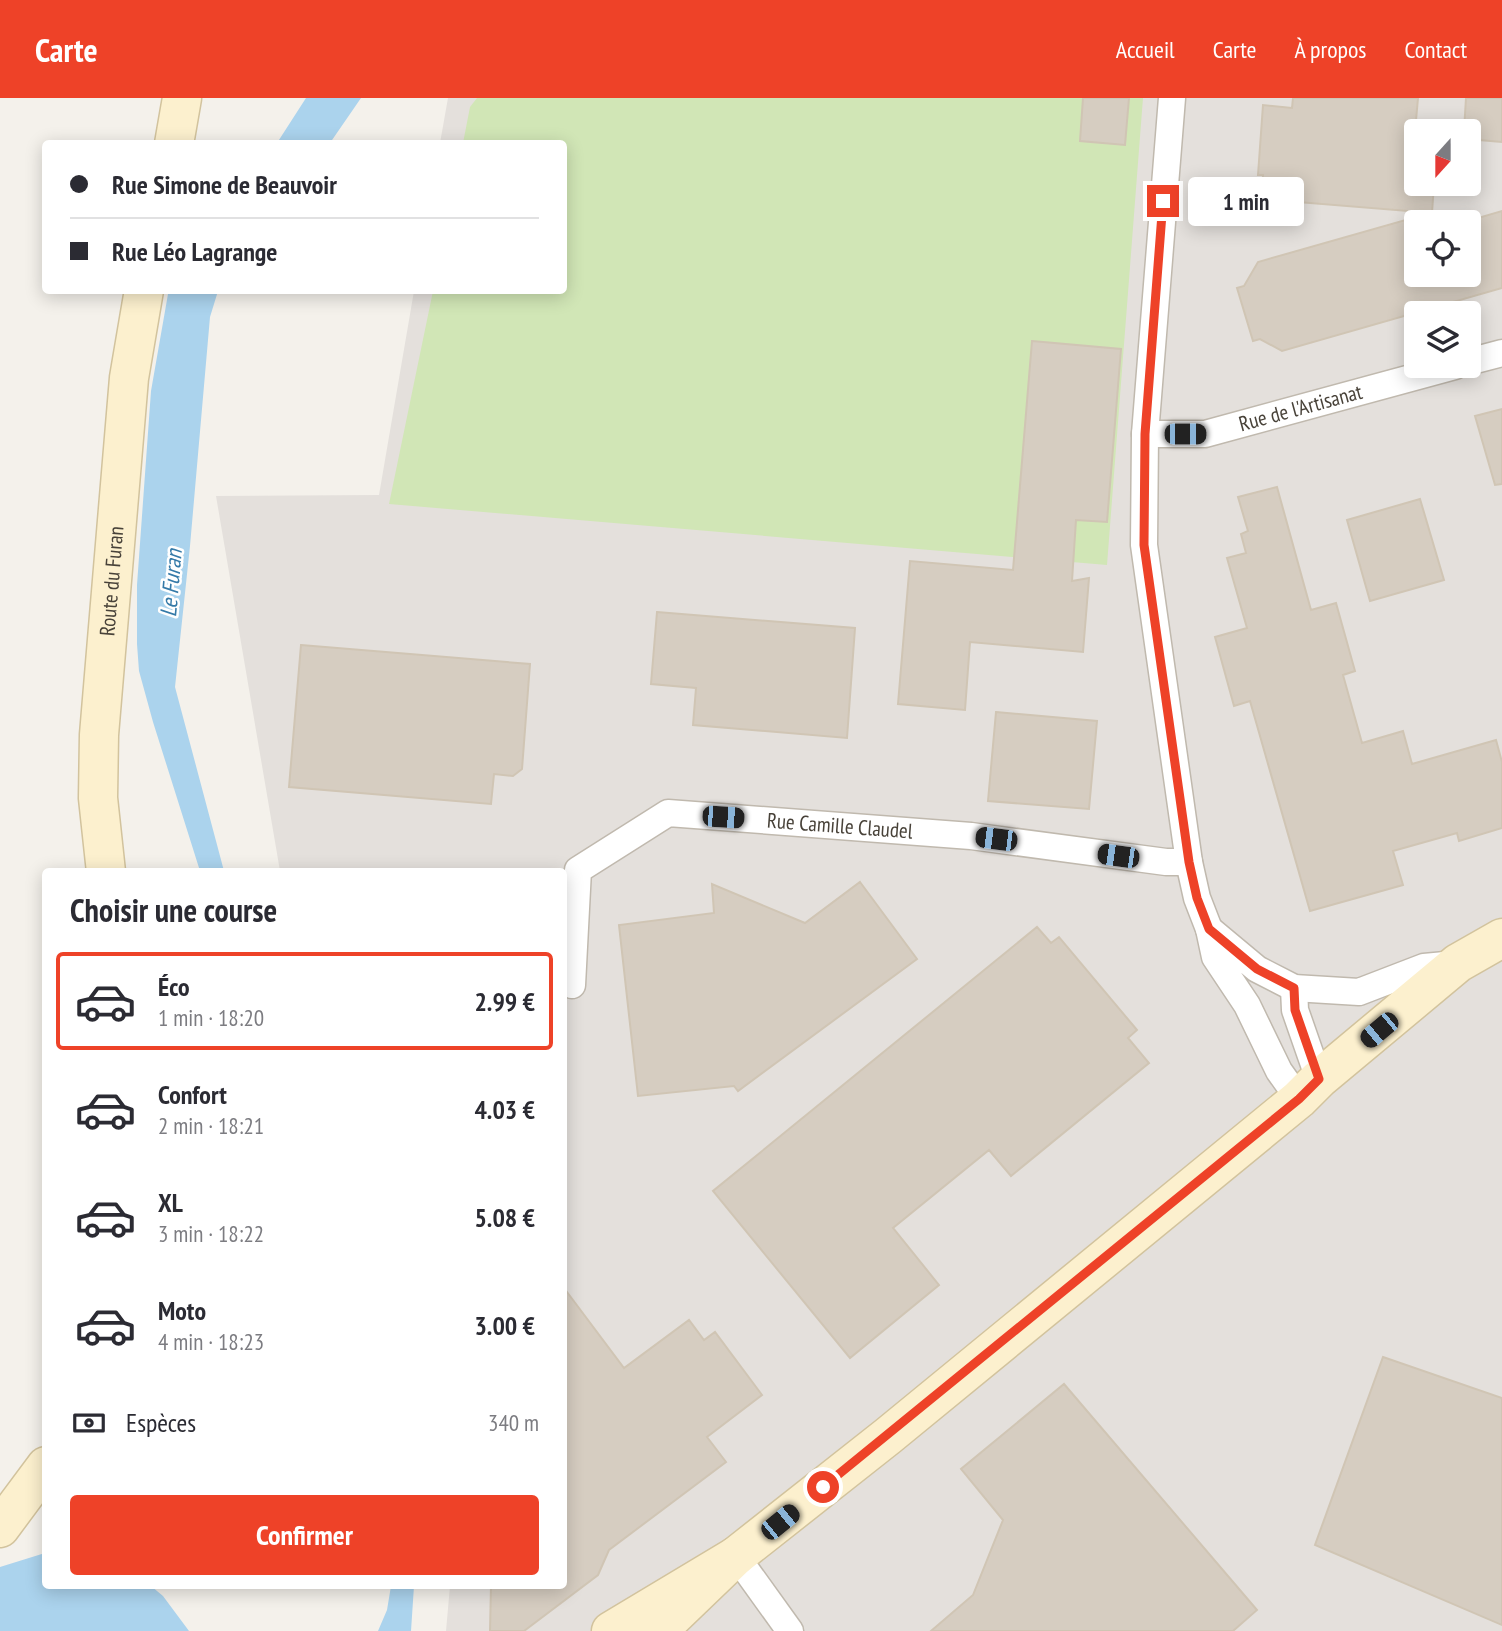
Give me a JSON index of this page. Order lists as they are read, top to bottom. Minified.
{"streets":{"main road":["Route du Furan"],"street":["Rue de l'Artisanat","Rue Camille Claudel"]},"water":["Le Furan"],"north":"bottom","page":{"header":"Carte","nav":["Accueil","Carte","À propos","Contact"],"banner":["Rue Simone de Beauvoir","Rue Léo Lagrange"],"bubble":"1 min","heading":"Choisir une course","list":[{"name":"Éco","note":"1 min · 18:20","value":"2.99 €"},{"name":"Confort","note":"2 min · 18:21","value":"4.03 €"},{"name":"XL","note":"3 min · 18:22","value":"5.08 €"},{"name":"Moto","note":"4 min · 18:23","value":"3.00 €"}],"pay":["Espèces","340 m"],"buttons":"Confirmer"}}
